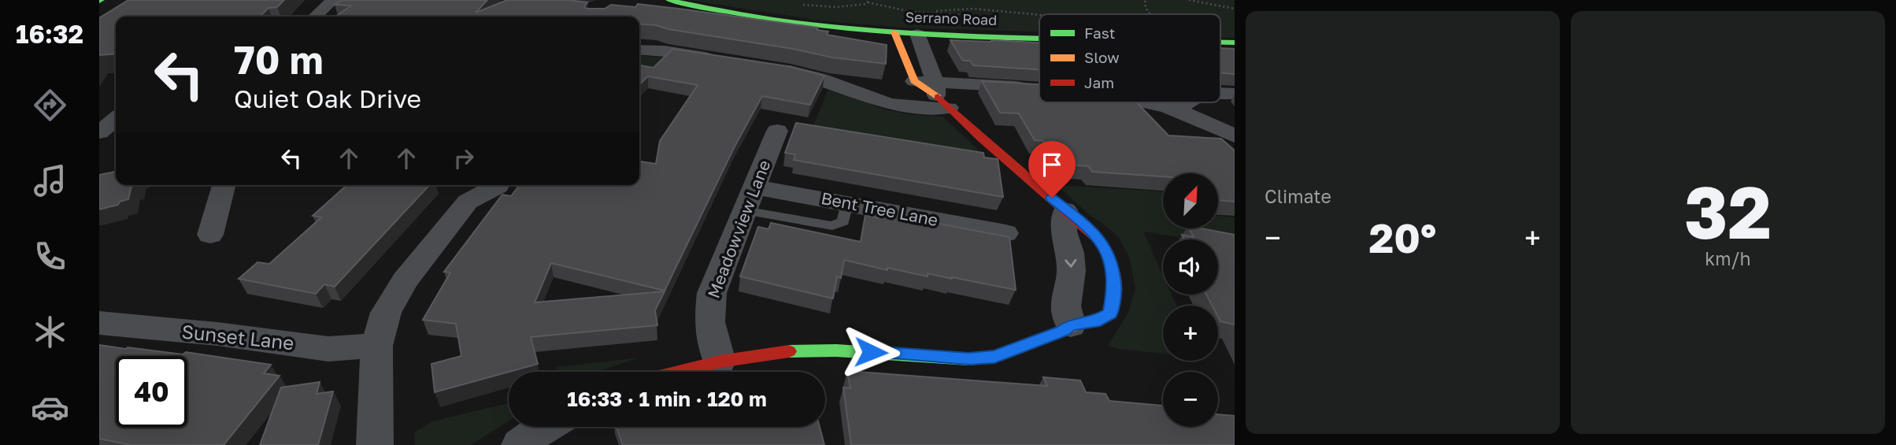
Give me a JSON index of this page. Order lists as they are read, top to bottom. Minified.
{"streets":{"street":["Serrano Road","Bent Tree Lane","Meadowview Lane","Sunset Lane"]},"crossings":[["Bent Tree Lane","Meadowview Lane"]],"legend":["Fast","Slow","Jam"],"north":"top right","page":{"tabs":"16:32","tile":["Climate",["32","km/h"]],"turn":["70 m","Quiet Oak Drive"],"map_buttons":["+","−"],"heat":["−","20°","+"],"limit":"40","trip":"16:33 · 1 min · 120 m"}}
